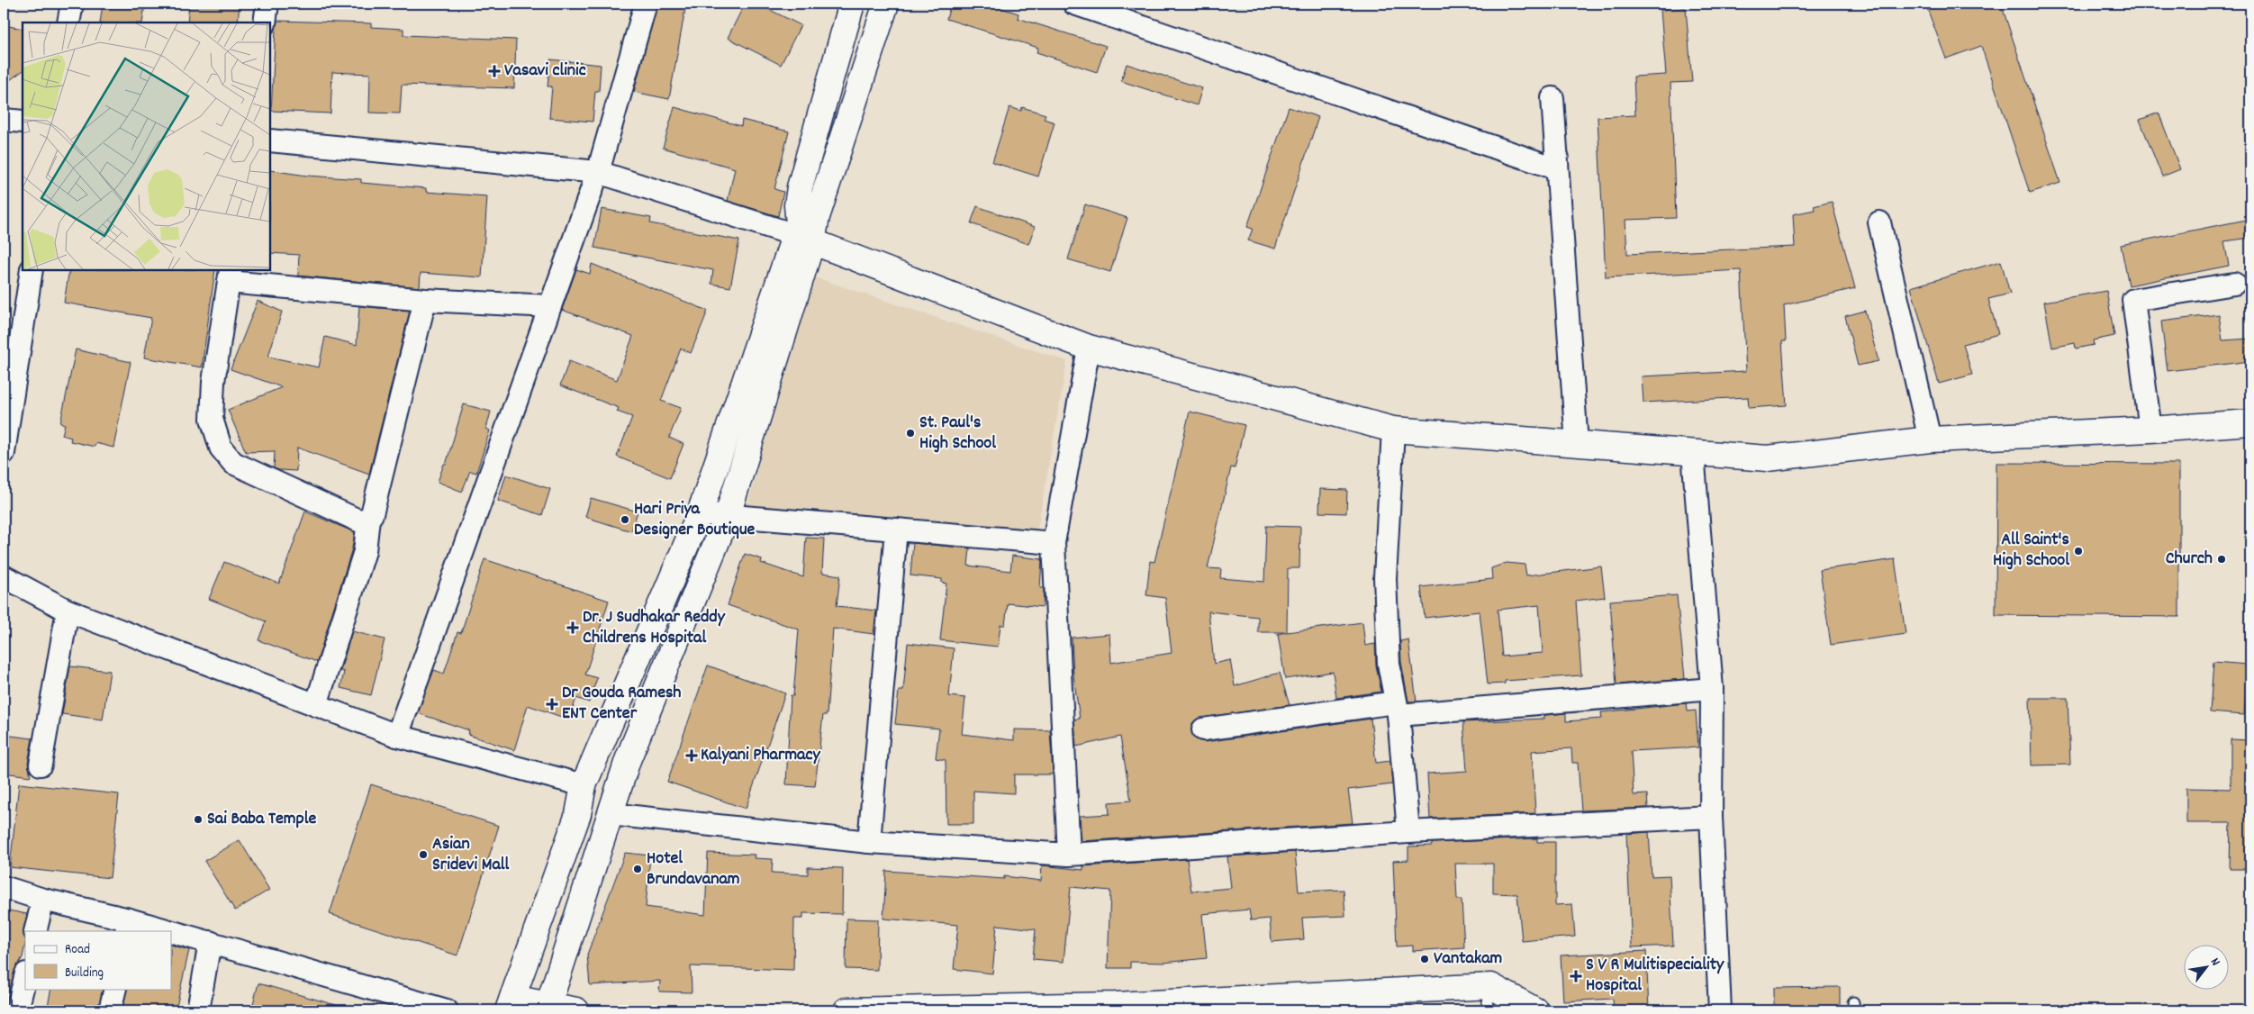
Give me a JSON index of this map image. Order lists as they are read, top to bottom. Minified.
{"places":{"health":["Vasavi clinic","Dr. J Sudhakar Reddy Childrens Hospital","Dr Gouda Ramesh ENT Center","Kalyani Pharmacy","S V R Mulitispeciality Hospital"],"other":["St. Paul's High School","Hari Priya Designer Boutique","All Saint's High School","Church","Sai Baba Temple","Asian Sridevi Mall","Hotel Brundavanam","Vantakam"]},"legend":["Road","Building"],"north":"top right"}
